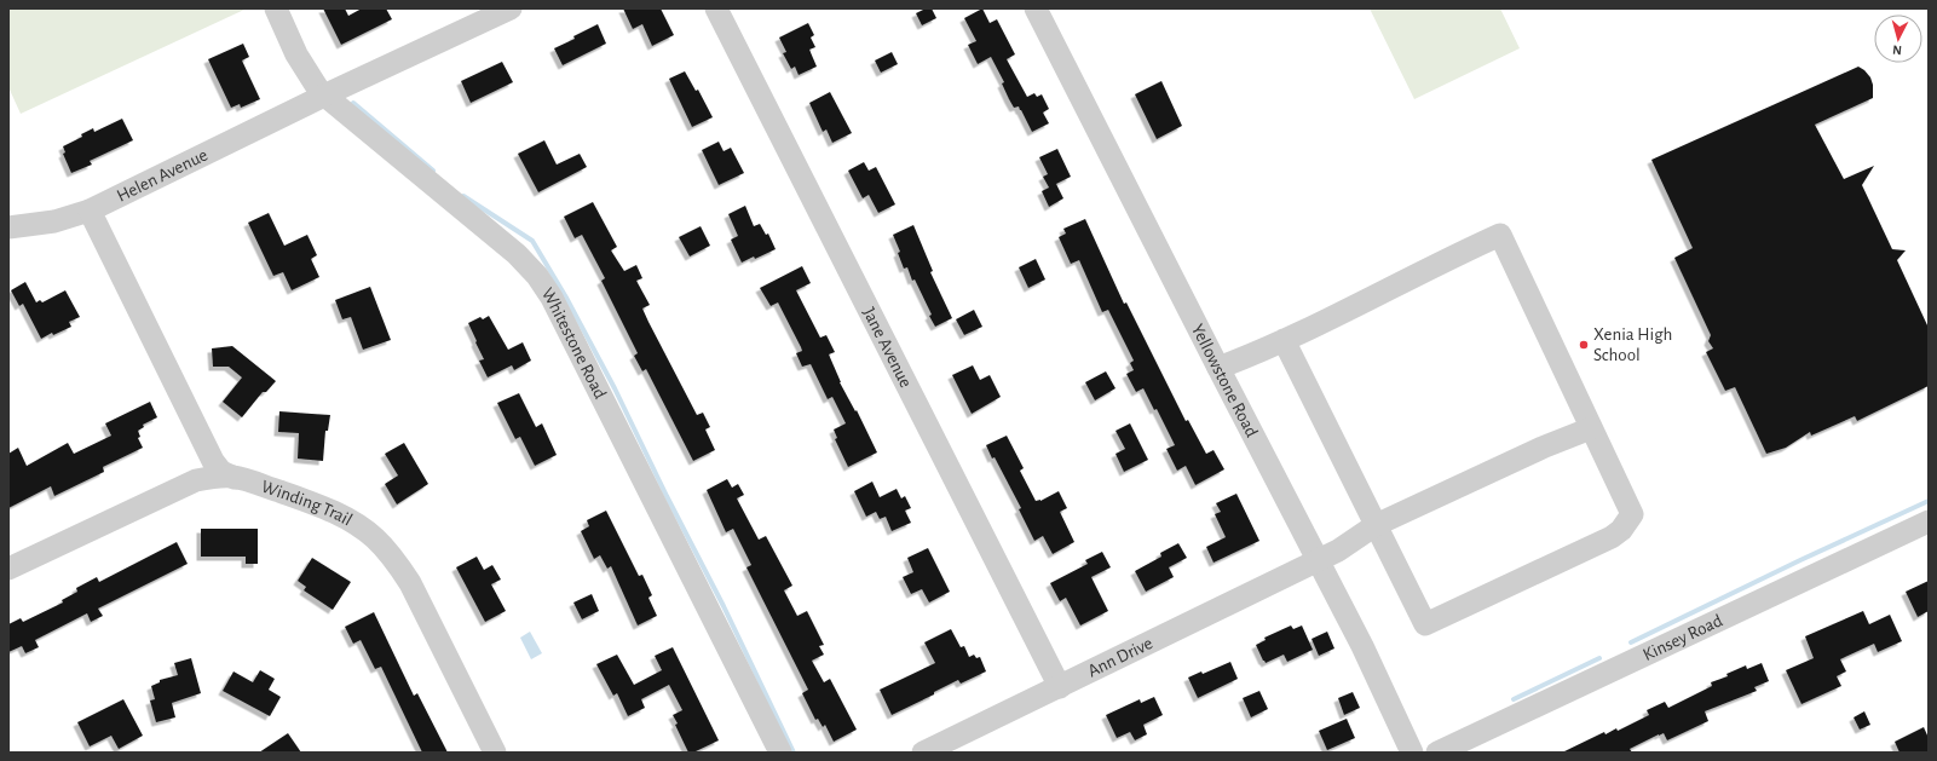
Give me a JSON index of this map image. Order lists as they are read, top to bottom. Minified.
{"streets":{"street":["Helen Avenue","Whitestone Road","Jane Avenue","Yellowstone Road","Winding Trail","Kinsey Road","Ann Drive"]},"crossings":[["Helen Avenue","Whitestone Road"],["Jane Avenue","Ann Drive"],["Yellowstone Road","Ann Drive"]],"places":["Xenia High School"],"north":"bottom"}
